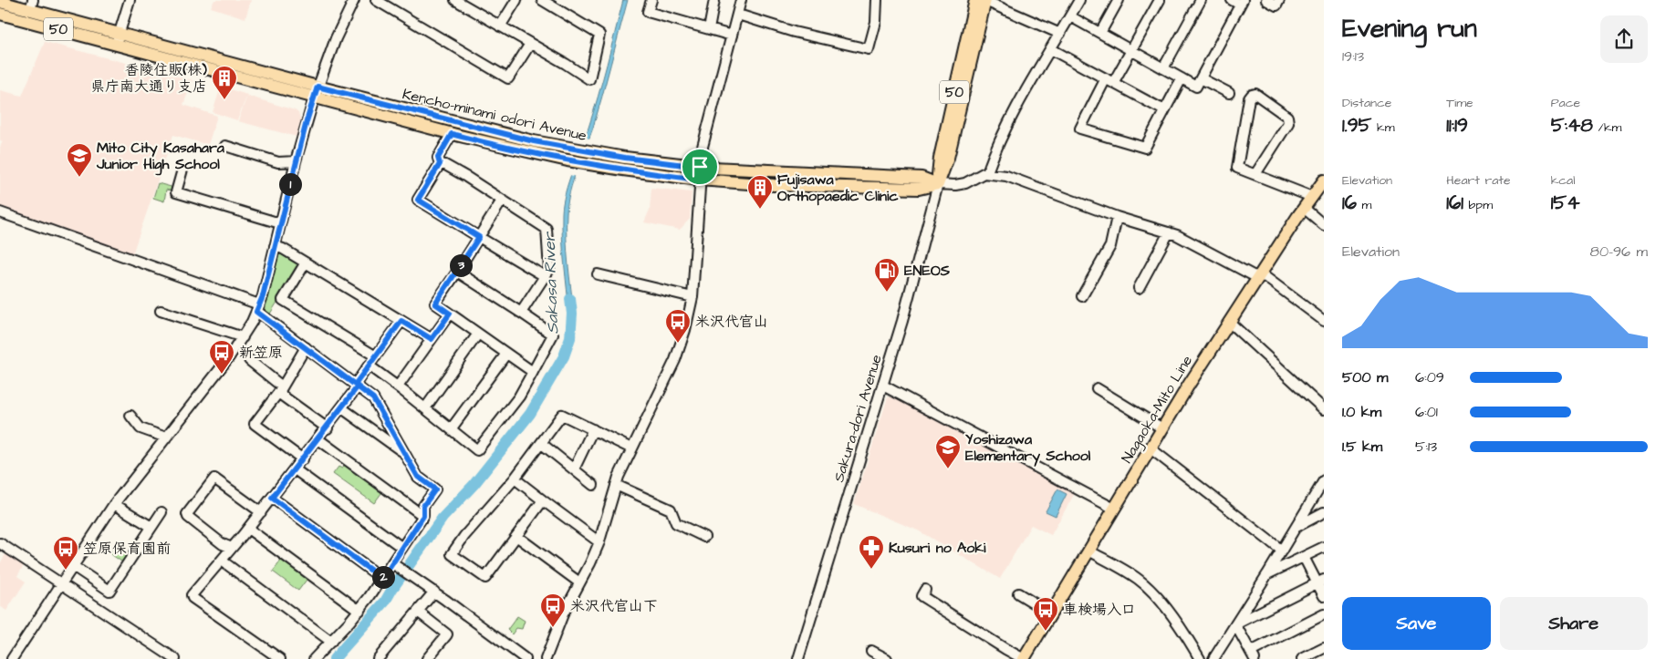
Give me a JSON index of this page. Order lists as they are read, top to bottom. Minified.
{"streets":{"main road":["50","Kencho-minami odori Avenue","Nagaoka-Mito Line","Sakura-dori Avenue"]},"crossings":[["Kencho-minami odori Avenue","Sakura-dori Avenue"]],"water":["Sakasa River"],"places":{"building":["香陵住販(株) 県庁南大通り支店","Fujisawa Orthopaedic Clinic"],"school or university":["Mito City Kasahara Junior High School","Yoshizawa Elementary School"],"fuel station":["ENEOS"],"bus stop":["米沢代官山","新笠原","笠原保育園前","米沢代官山下","車検場入口"],"pharmacy":["Kusuri no Aoki"]},"page":{"heading":["Evening run","19:13"],"stats":[["Distance","1.95 km"],["Time","11:19"],["Pace","5:48 /km"],["Elevation","16 m"],["Heart rate","161 bpm"],["kcal","154"]],"pins":["1","3","2"],"chart":["Elevation","80–96 m"],"list":[{"name":"500 m","note":"6:09"},{"name":"1.0 km","note":"6:01"},{"name":"1.5 km","note":"5:13"}],"buttons":["Save","Share"]}}
